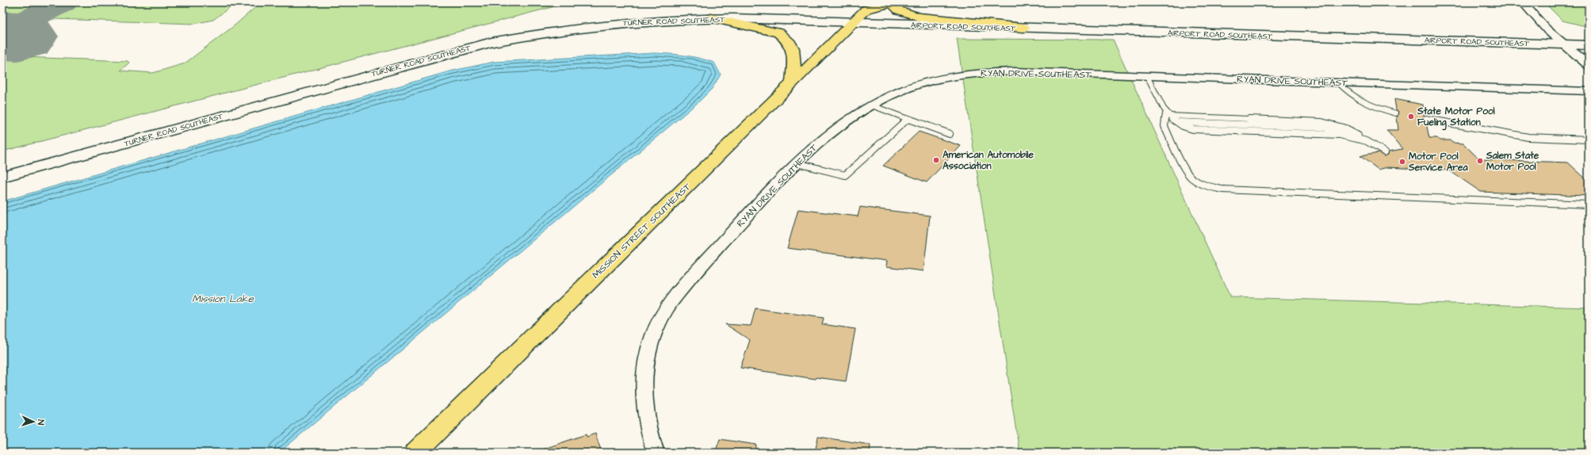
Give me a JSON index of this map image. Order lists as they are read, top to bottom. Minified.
{"streets":{"highway":["MISSION STREET SOUTHEAST"],"main road":["TURNER ROAD SOUTHEAST","AIRPORT ROAD SOUTHEAST"],"street":["RYAN DRIVE SOUTHEAST"]},"crossings":[["TURNER ROAD SOUTHEAST","AIRPORT ROAD SOUTHEAST"],["TURNER ROAD SOUTHEAST","MISSION STREET SOUTHEAST"],["AIRPORT ROAD SOUTHEAST","MISSION STREET SOUTHEAST"]],"water":["Mission Lake"],"places":["State Motor Pool Fueling Station","American Automobile Association","Salem State Motor Pool","Motor Pool Service Area"],"north":"right"}
